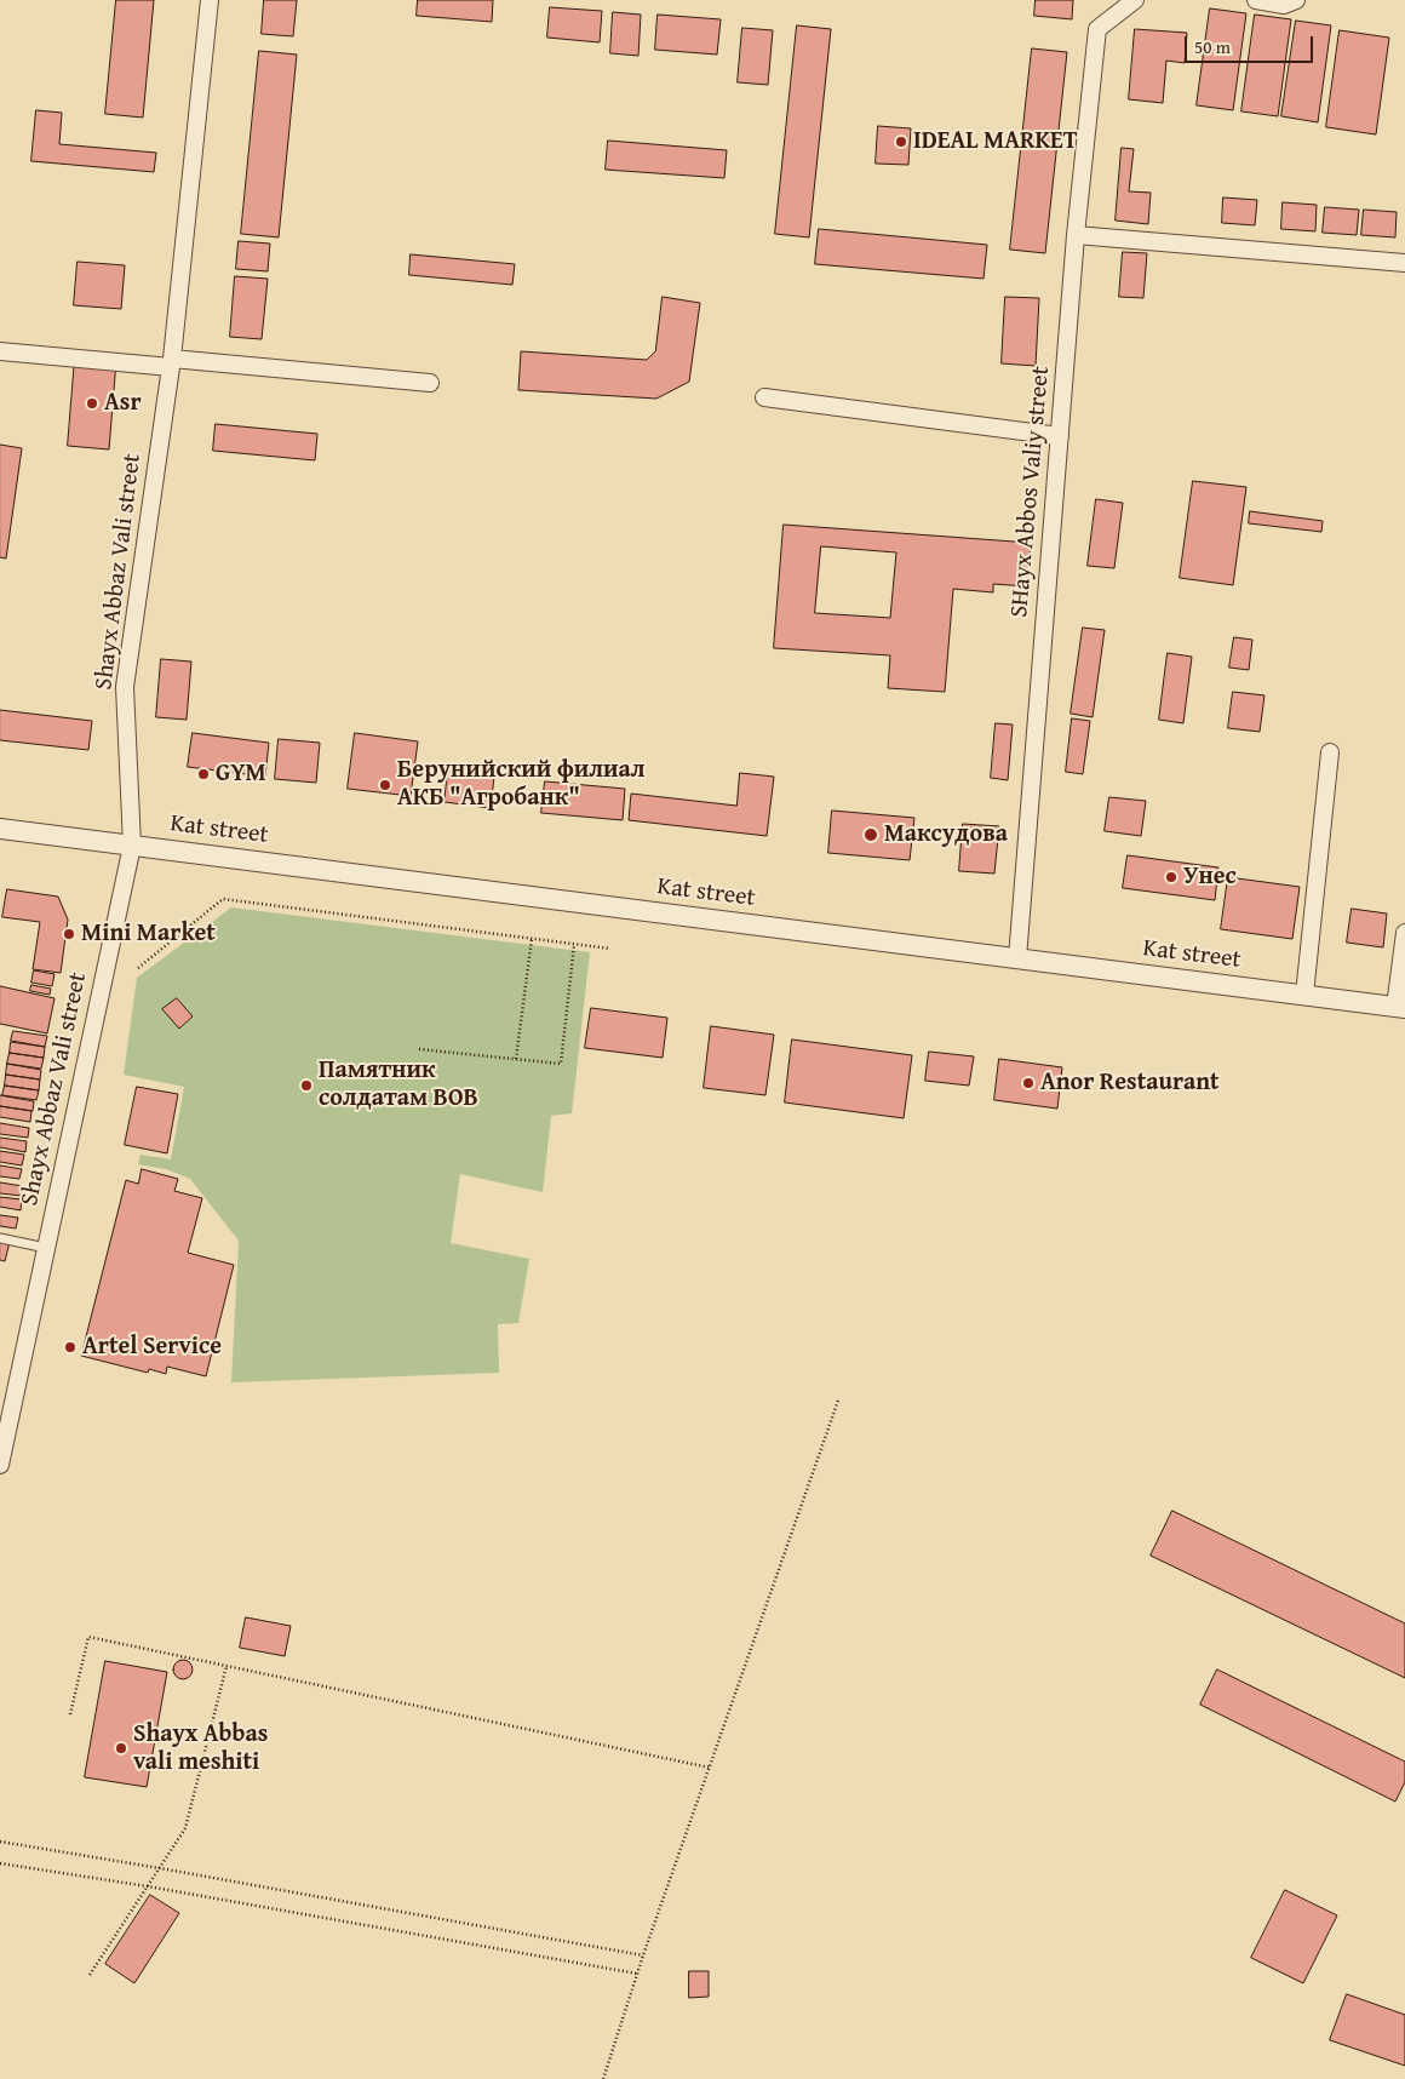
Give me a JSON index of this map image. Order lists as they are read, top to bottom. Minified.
{"streets":{"street":["SHayx Abbos Valiy street","Shayx Abbaz Vali street","Kat street"]},"crossings":[["SHayx Abbos Valiy street","Kat street"],["Shayx Abbaz Vali street","Kat street"]],"places":["IDEAL MARKET","Asr","GYM","Берунийский филиал АКБ \"Агробанк\"","Максудова","Унес","Mini Market","Anor Restaurant","Памятник солдатам ВОВ","Artel Service","Shayx Abbas vali meshiti"],"scale_bar":"50 m"}
